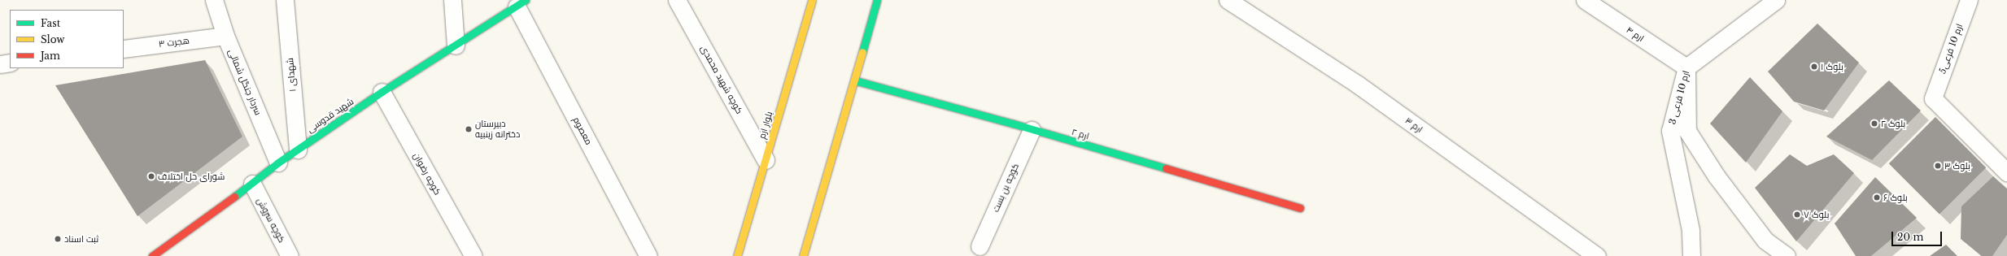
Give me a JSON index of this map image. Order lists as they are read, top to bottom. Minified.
{"streets":{"street":["ارم ۴","هجرت ۳","ارم 10 فرعی5","شهدای ۱","کوچه شهید محمدی","سردار جنگل شمالی","ارم 10 فرعی 3","شهید قدوسی","بلوار ارم","ارم ۳","معصوم","ارم ۲","کوچه رضوان","کوچه بن بست","کوچه سروش"]},"crossings":[["ارم ۴","ارم 10 فرعی 3"],["هجرت ۳","سردار جنگل شمالی"],["شهدای ۱","شهید قدوسی"],["کوچه شهید محمدی","بلوار ارم"],["سردار جنگل شمالی","شهید قدوسی"],["شهید قدوسی","معصوم"],["شهید قدوسی","کوچه رضوان"],["شهید قدوسی","کوچه سروش"],["ارم ۲","کوچه بن بست"]],"places":["بلوک ۱","بلوک ۲","دبیرستان دخترانه زینبیه","بلوک ۳","شورای حل اختلاف","بلوک ۶","بلوک ۷","ثبت اسناد"],"legend":["Fast","Slow","Jam"],"scale_bar":"20 m"}
